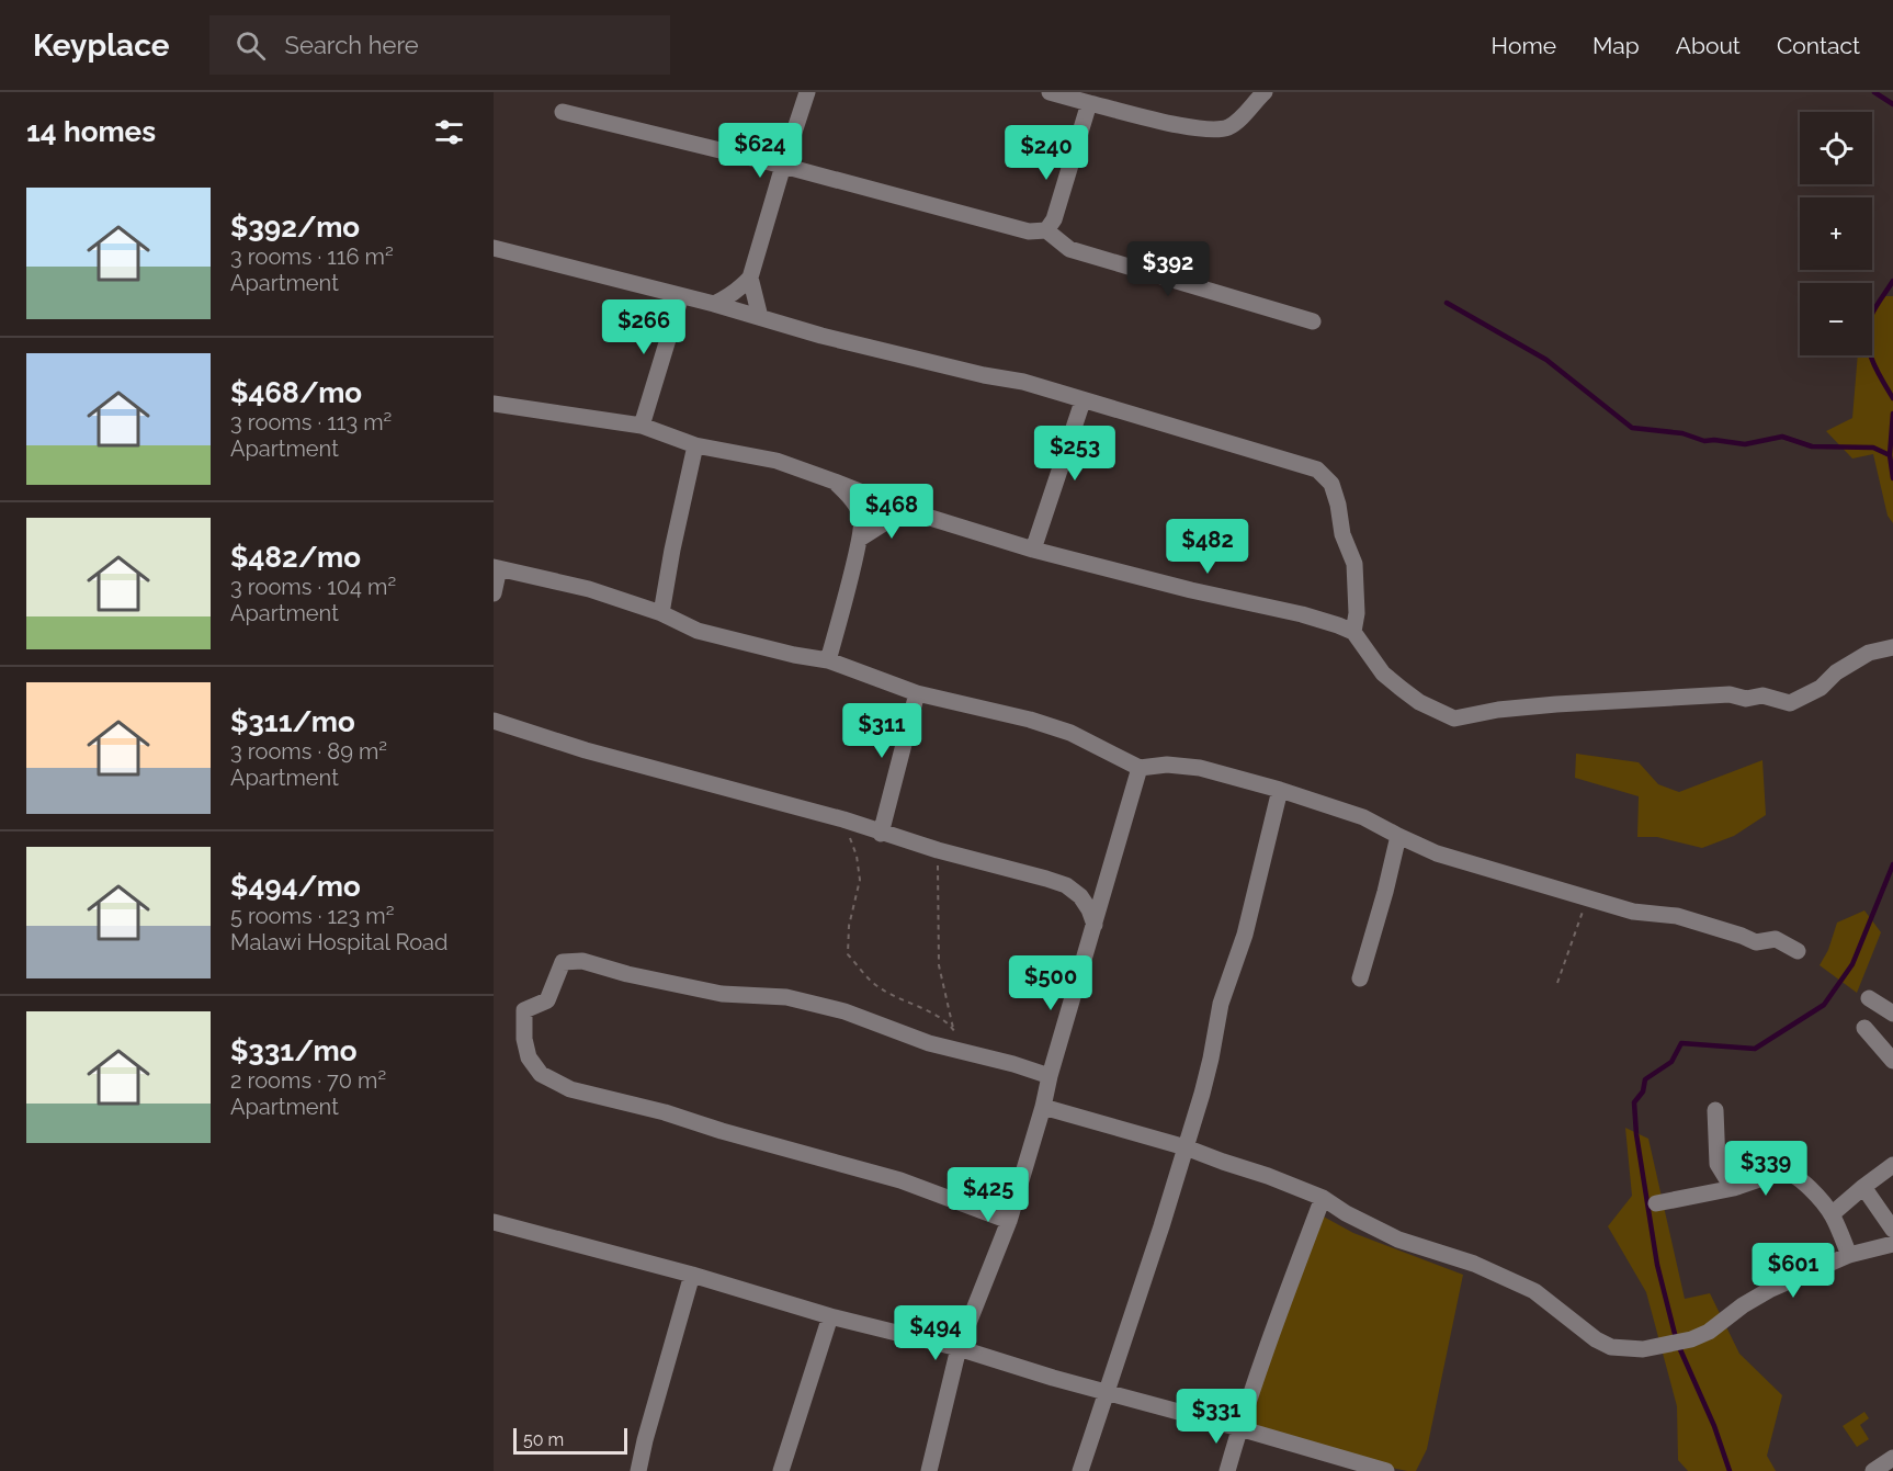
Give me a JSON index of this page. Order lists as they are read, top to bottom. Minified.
{"scale_bar":"50 m","page":{"header":"Keyplace","search":"Search here","nav":["Home","Map","About","Contact"],"heading":"14 homes","map_buttons":["+","−"],"price":["$624","$240","$392","$266","$253","$468","$482","$311","$500","$339","$425","$601","$494","$331"],"list":[{"name":"$392/mo","note":"3 rooms · 116 m² · Apartment"},{"name":"$468/mo","note":"3 rooms · 113 m² · Apartment"},{"name":"$482/mo","note":"3 rooms · 104 m² · Apartment"},{"name":"$311/mo","note":"3 rooms · 89 m² · Apartment"},{"name":"$494/mo","note":"5 rooms · 123 m² · Malawi Hospital Road"},{"name":"$331/mo","note":"2 rooms · 70 m² · Apartment"}],"scale":"50 m"}}
